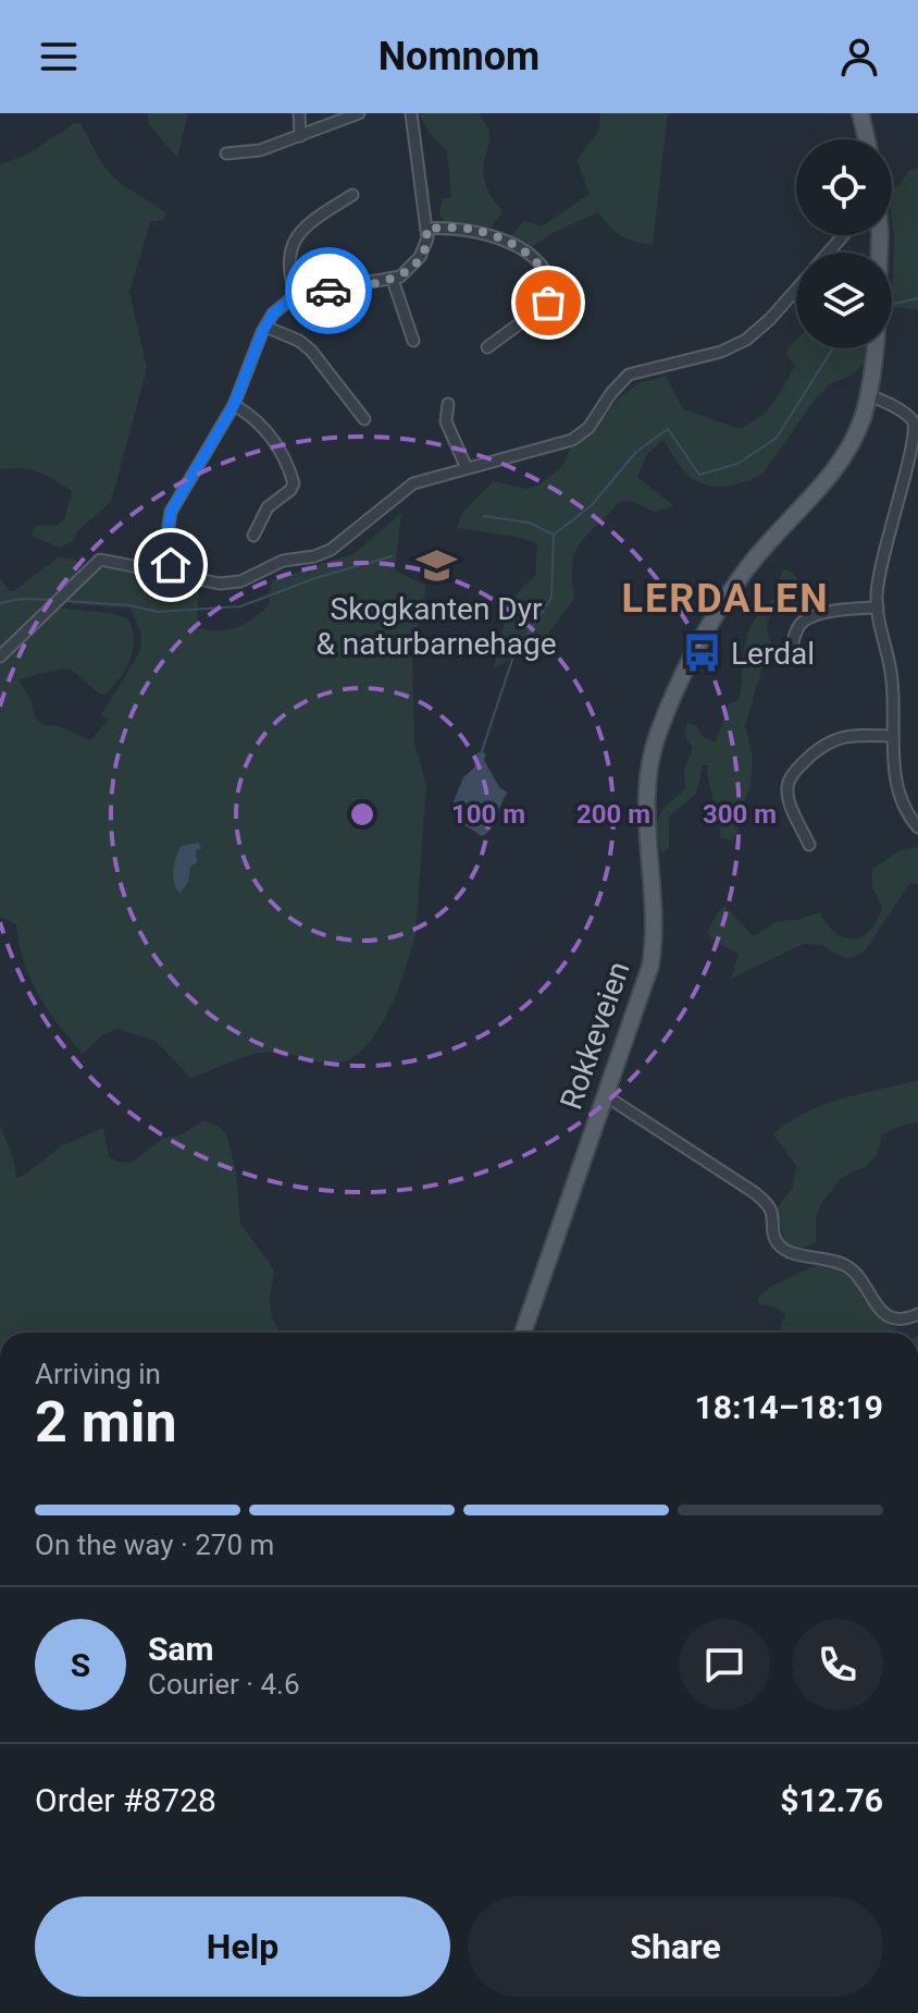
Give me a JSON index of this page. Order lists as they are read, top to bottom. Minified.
{"streets":{"main road":["Rokkeveien"]},"districts":["LERDALEN"],"places":{"school or university":["Skogkanten Dyr & naturbarnehage"],"bus stop":["Lerdal"]},"page":{"header":"Nomnom","heading":["2 min","Arriving in","18:14–18:19"],"panel":["Sam","Courier · 4.6","Order #8728","$12.76"],"bar":"On the way · 270 m","round":"S","buttons":["Help","Share"]},"rings":["100 m","200 m","300 m"]}
